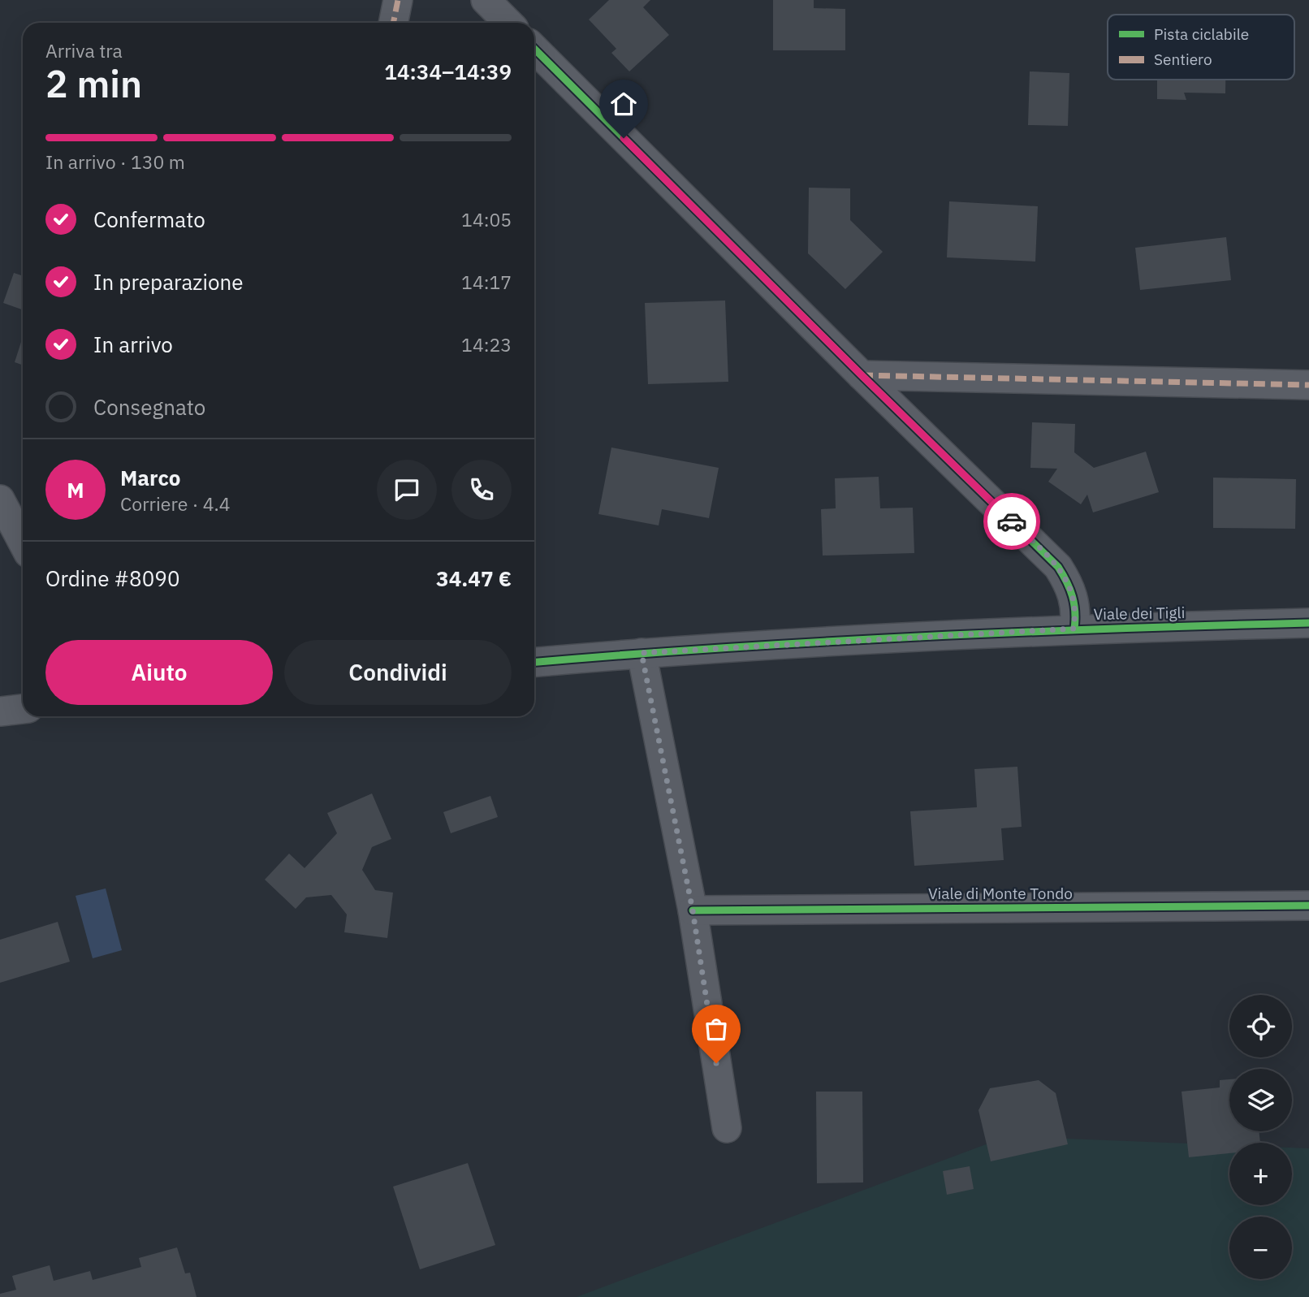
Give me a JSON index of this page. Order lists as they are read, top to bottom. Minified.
{"streets":{"street":["Viale dei Tigli","Viale di Monte Tondo"]},"legend":["Pista ciclabile","Sentiero"],"page":{"heading":["2 min","Arriva tra","14:34–14:39"],"panel":["Marco","Corriere · 4.4","Ordine #8090","34.47 €"],"bar":"In arrivo · 130 m","list":[["Confermato","14:05"],["In preparazione","14:17"],["In arrivo","14:23"],"Consegnato"],"round":"M","buttons":["Aiuto","Condividi"],"map_buttons":["+","−"]}}
